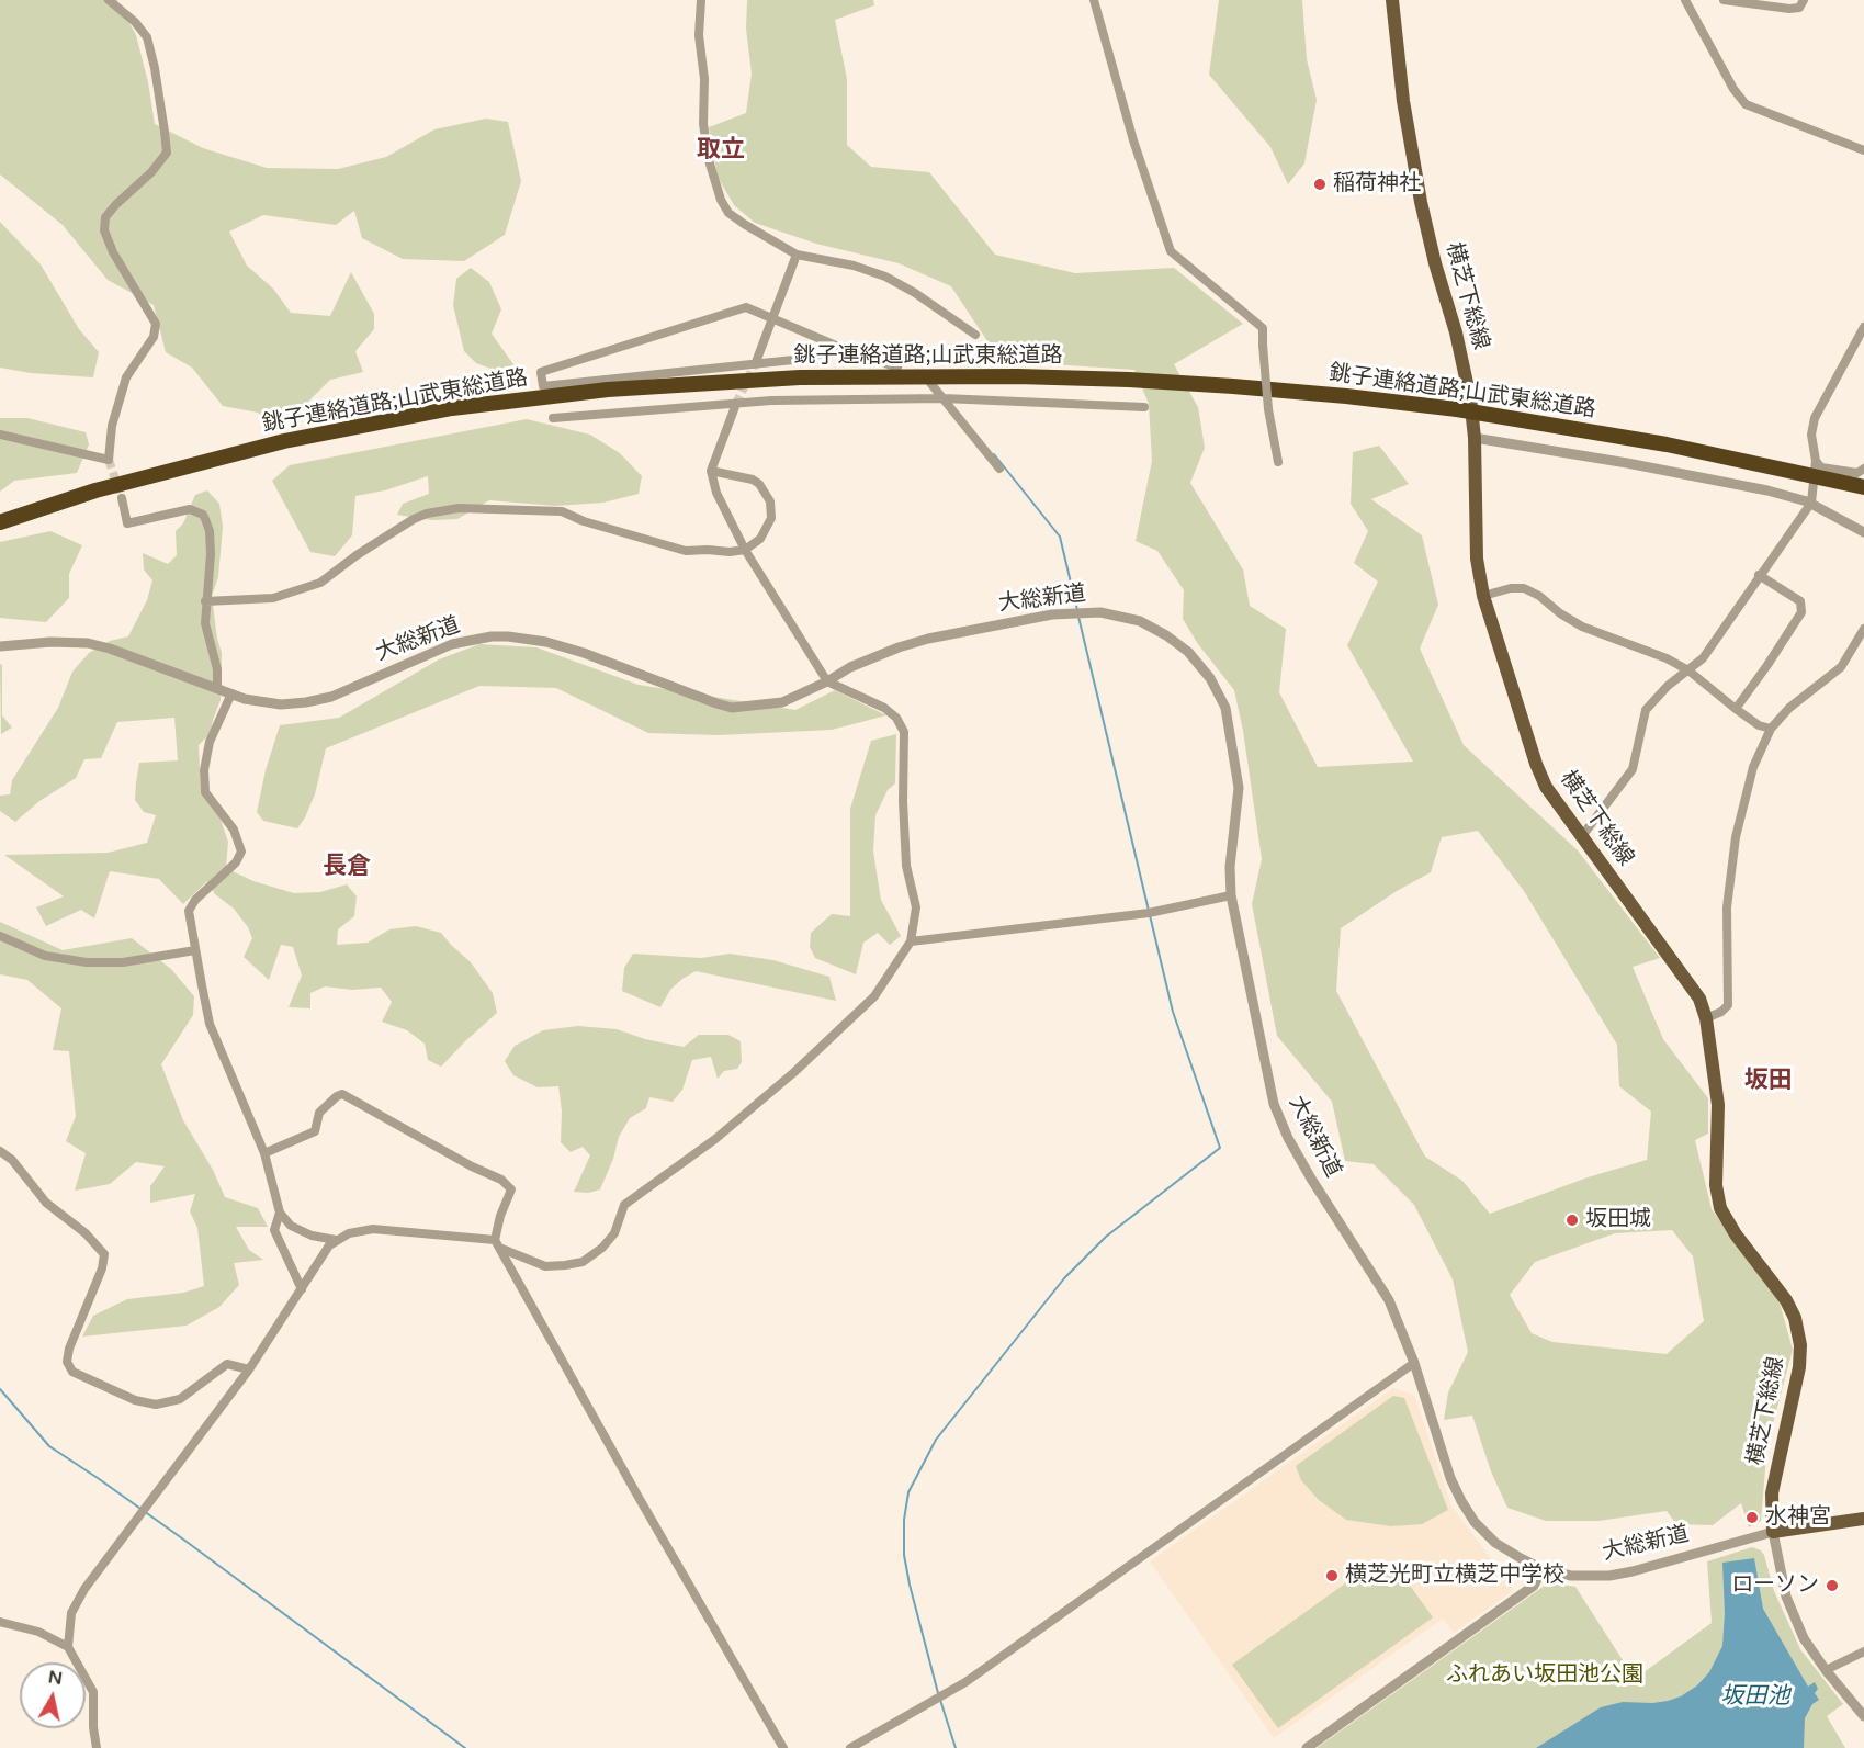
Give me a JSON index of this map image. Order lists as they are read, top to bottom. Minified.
{"streets":{"highway":["銚子連絡道路;山武東総道路"],"main road":["横芝下総線"],"street":["大総新道"]},"crossings":[["横芝下総線","大総新道"]],"districts":["取立","長倉","坂田"],"water":["坂田池"],"parks":["ふれあい坂田池公園"],"places":["稲荷神社","坂田城","水神宮","横芝光町立横芝中学校","ローソン"],"north":"top"}
